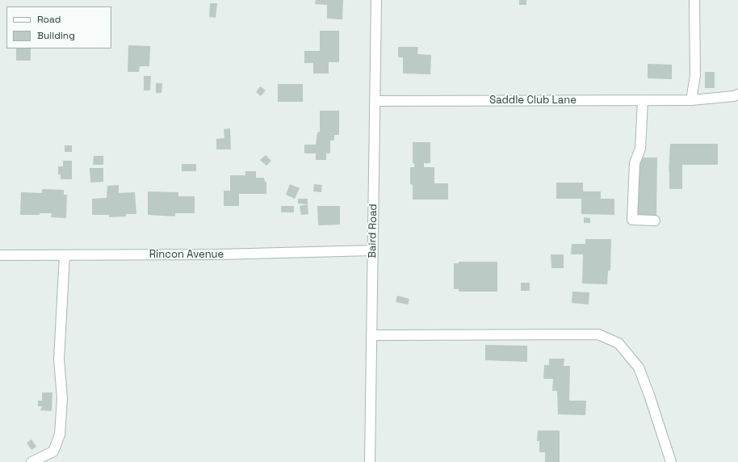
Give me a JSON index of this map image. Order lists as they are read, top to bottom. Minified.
{"streets":{"street":["Saddle Club Lane","Baird Road","Rincon Avenue"]},"crossings":[["Saddle Club Lane","Baird Road"],["Baird Road","Rincon Avenue"]],"legend":["Road","Building"]}
